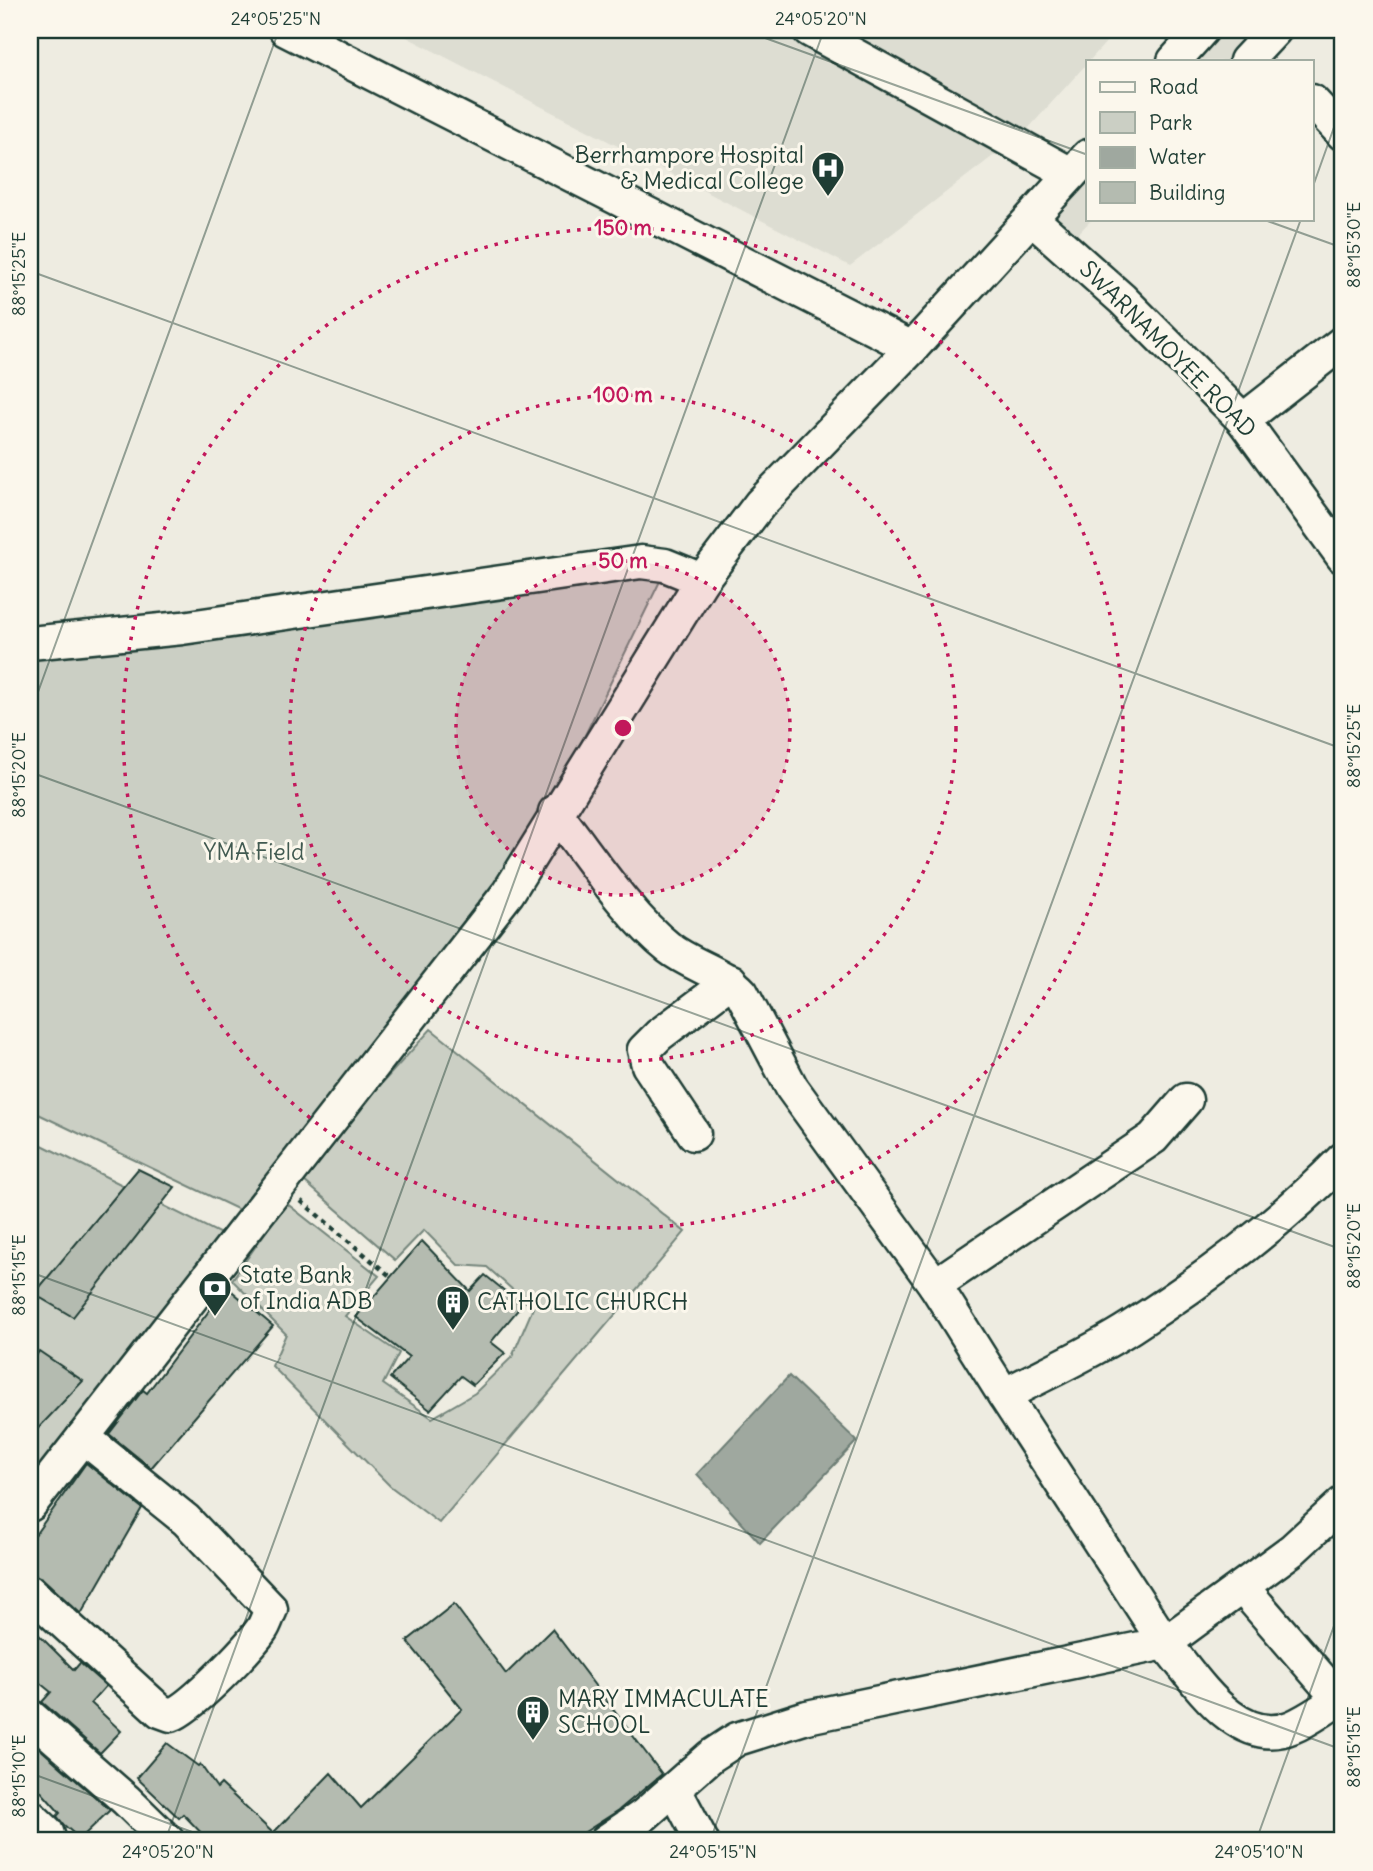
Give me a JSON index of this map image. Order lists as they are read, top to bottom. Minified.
{"streets":{"street":["SWARNAMOYEE ROAD"]},"parks":["YMA Field"],"places":{"hospital":["Berrhampore Hospital & Medical College"],"bank":["State Bank of India ADB"],"building":["CATHOLIC CHURCH","MARY IMMACULATE SCHOOL"]},"legend":["Road","Park","Water","Building"],"coordinates":["24°05'25\"N","24°05'20\"N","88°15'30\"E","88°15'25\"E","88°15'20\"E","88°15'15\"E","88°15'10\"E","24°05'15\"N","24°05'10\"N"],"rings":["150 m","100 m","50 m"]}
